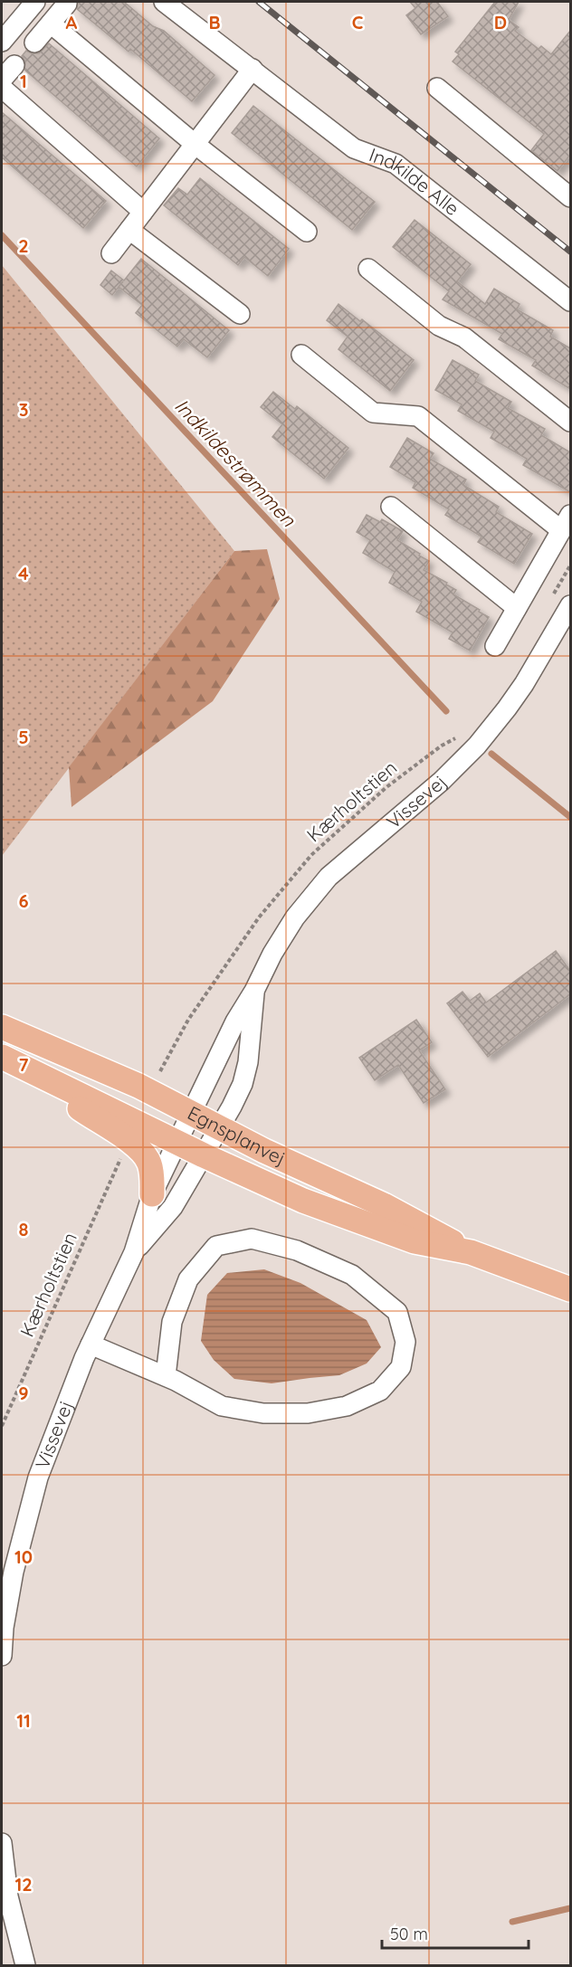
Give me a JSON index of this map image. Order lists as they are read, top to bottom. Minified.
{"streets":{"main road":["Egnsplanvej"],"street":["Indkilde Alle","Vissevej"],"path":["Kærholtstien"]},"crossings":[["Vissevej","Egnsplanvej"]],"water":["Indkildestrømmen"],"scale_bar":"50 m","grid":{"columns":["A","B","C","D"],"rows":["1","2","3","4","5","6","7","8","9","10","11","12"]}}
